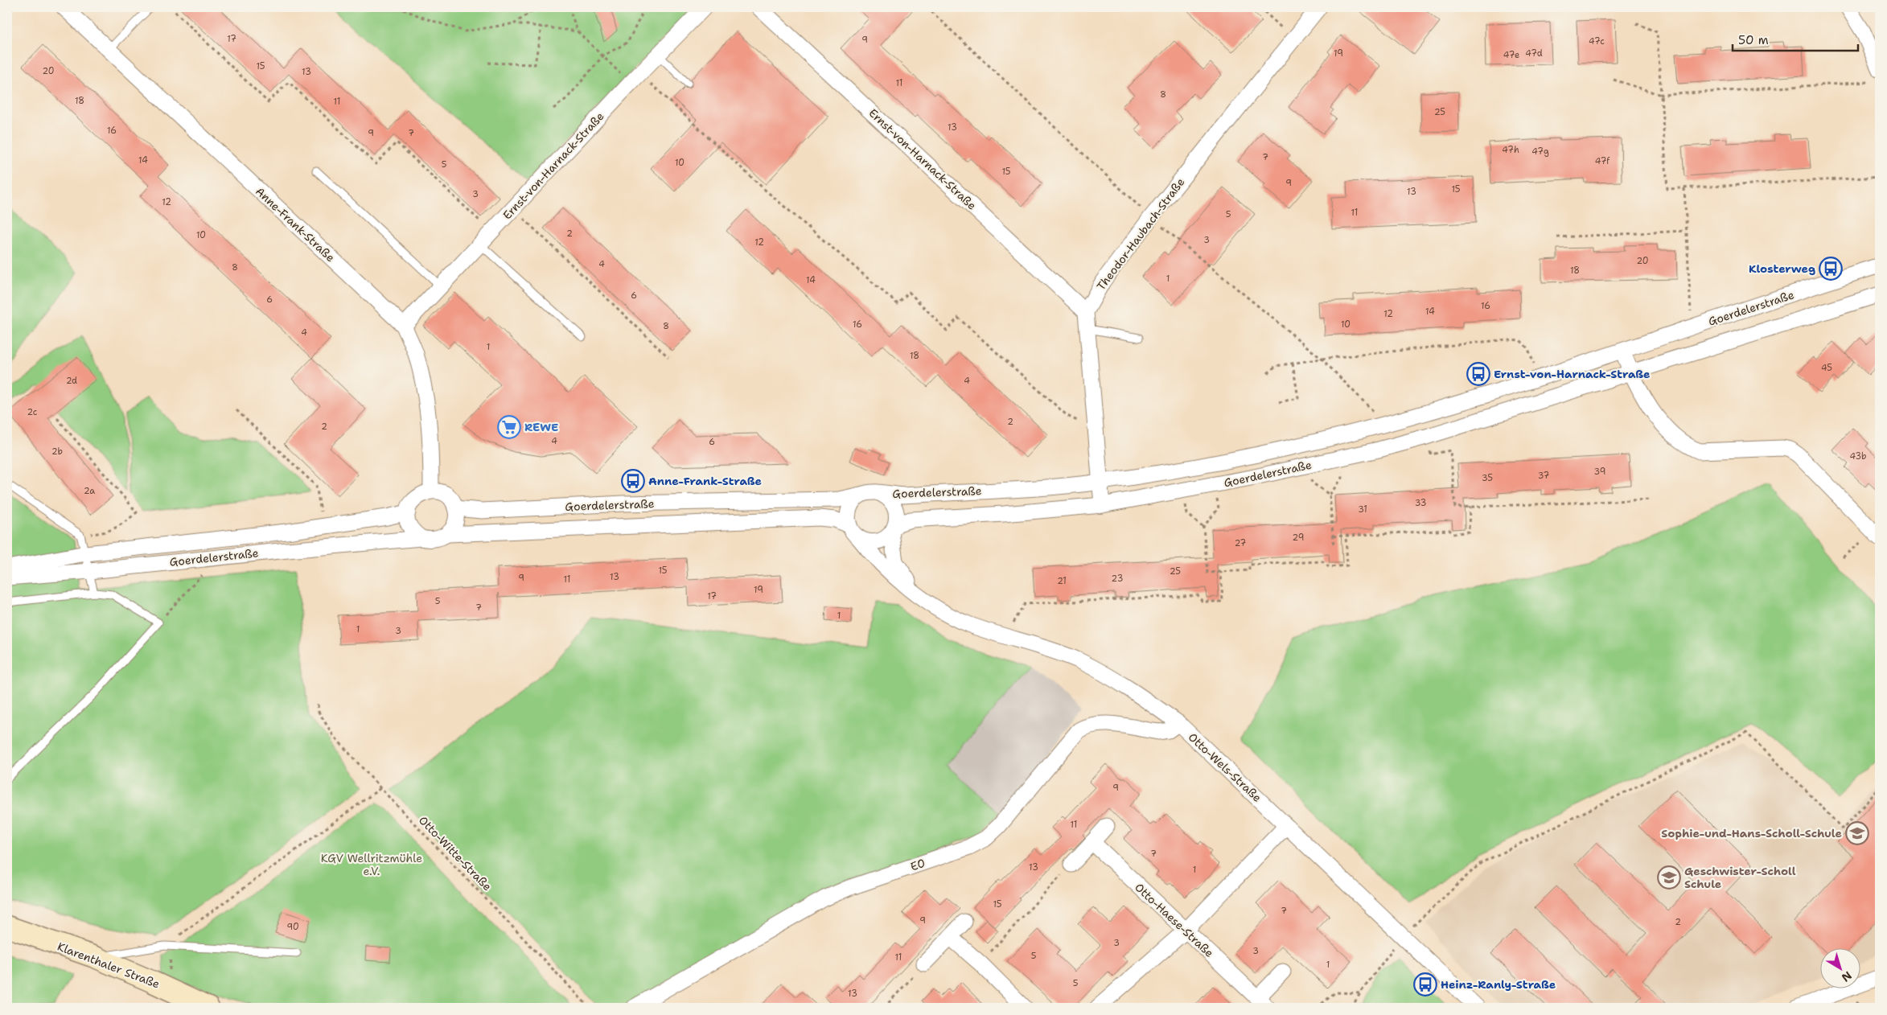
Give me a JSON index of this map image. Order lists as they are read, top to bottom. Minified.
{"streets":{"main road":["Klarenthaler Straße"],"street":["Ernst-von-Harnack-Straße","Anne-Frank-Straße","Theodor-Haubach-Straße","Goerdelerstraße","Otto-Wels-Straße","E0","Otto-Haese-Straße"],"path":["Otto-Witte-Straße"]},"crossings":[["Ernst-von-Harnack-Straße","Anne-Frank-Straße"],["Ernst-von-Harnack-Straße","Theodor-Haubach-Straße"],["Anne-Frank-Straße","Goerdelerstraße"],["Goerdelerstraße","Otto-Wels-Straße"],["Otto-Wels-Straße","E0"]],"parks":["KGV Wellritzmühle e.V."],"places":{"bus stop":["Klosterweg","Ernst-von-Harnack-Straße","Anne-Frank-Straße","Heinz-Ranly-Straße"],"supermarket":["REWE"],"school or university":["Sophie-und-Hans-Scholl-Schule","Geschwister-Scholl Schule"]},"house_numbers":["17","9","47c","19","47d","47e","15","20","13","11","8","18","11","25","13","16","9","7","47h","47g","7","14","47f","10","5","15","9","15","13","3","12","11","5","2","10","3","12","20","4","8","18","1","14","6","6","16","14","12","16","10","8","4","1","18","45","2d","4","2c","2","2","4","6","2b","43b","39","37","35","2a","33","31","29","27","15","25","13","9","23","11","21","19","17","5","7","1","1","3","9","11","7","13","1","15","7","9","2","90","3","3","5","11","1","5","13"],"scale_bar":"50 m","north":"bottom right"}
